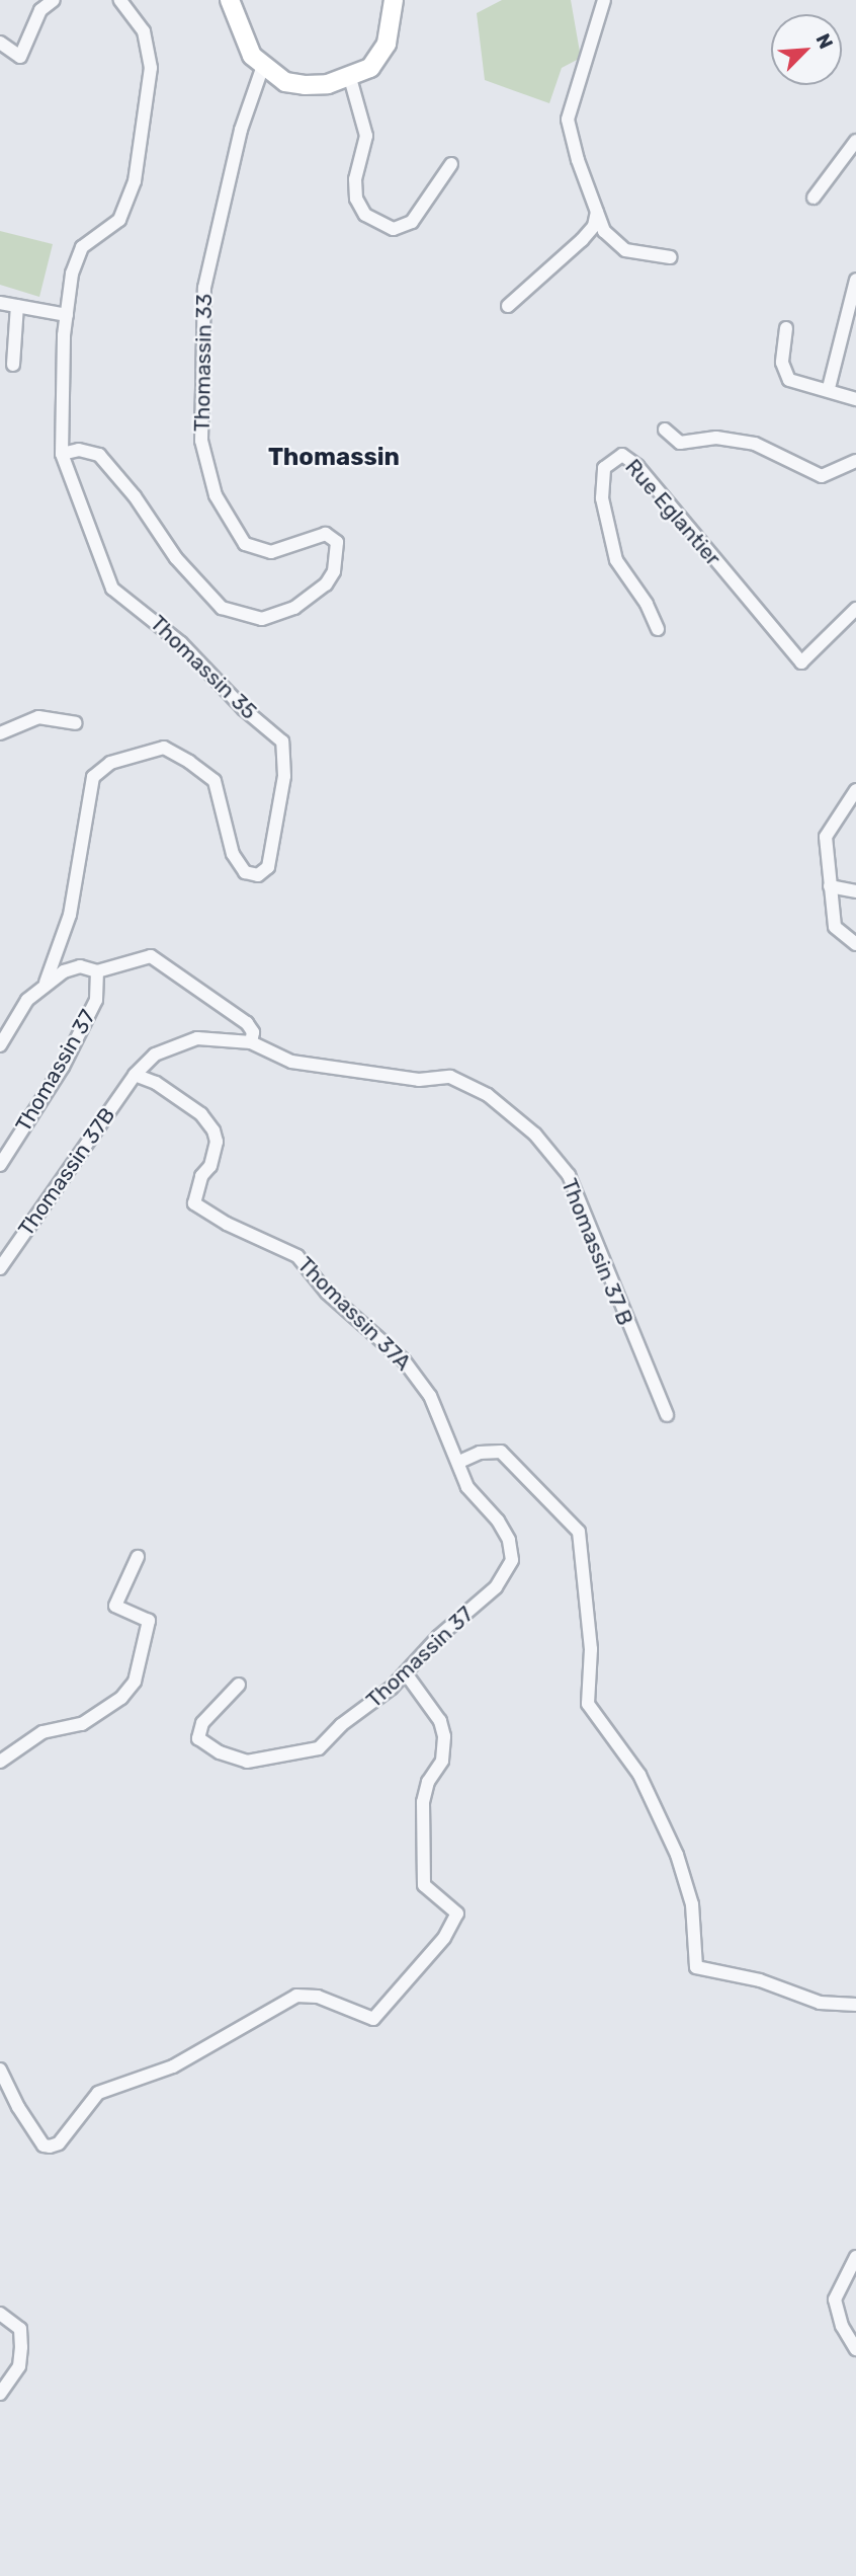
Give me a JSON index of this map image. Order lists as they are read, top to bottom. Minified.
{"streets":{"street":["Thomassin 33","Rue Eglantier","Thomassin 35","Thomassin 37","Thomassin 37B","Thomassin 37 B","Thomassin 37A"]},"crossings":[["Thomassin 33","Thomassin 35"],["Thomassin 37","Thomassin 37A"],["Thomassin 37B","Thomassin 37A"]],"districts":["Thomassin"],"north":"top right"}
